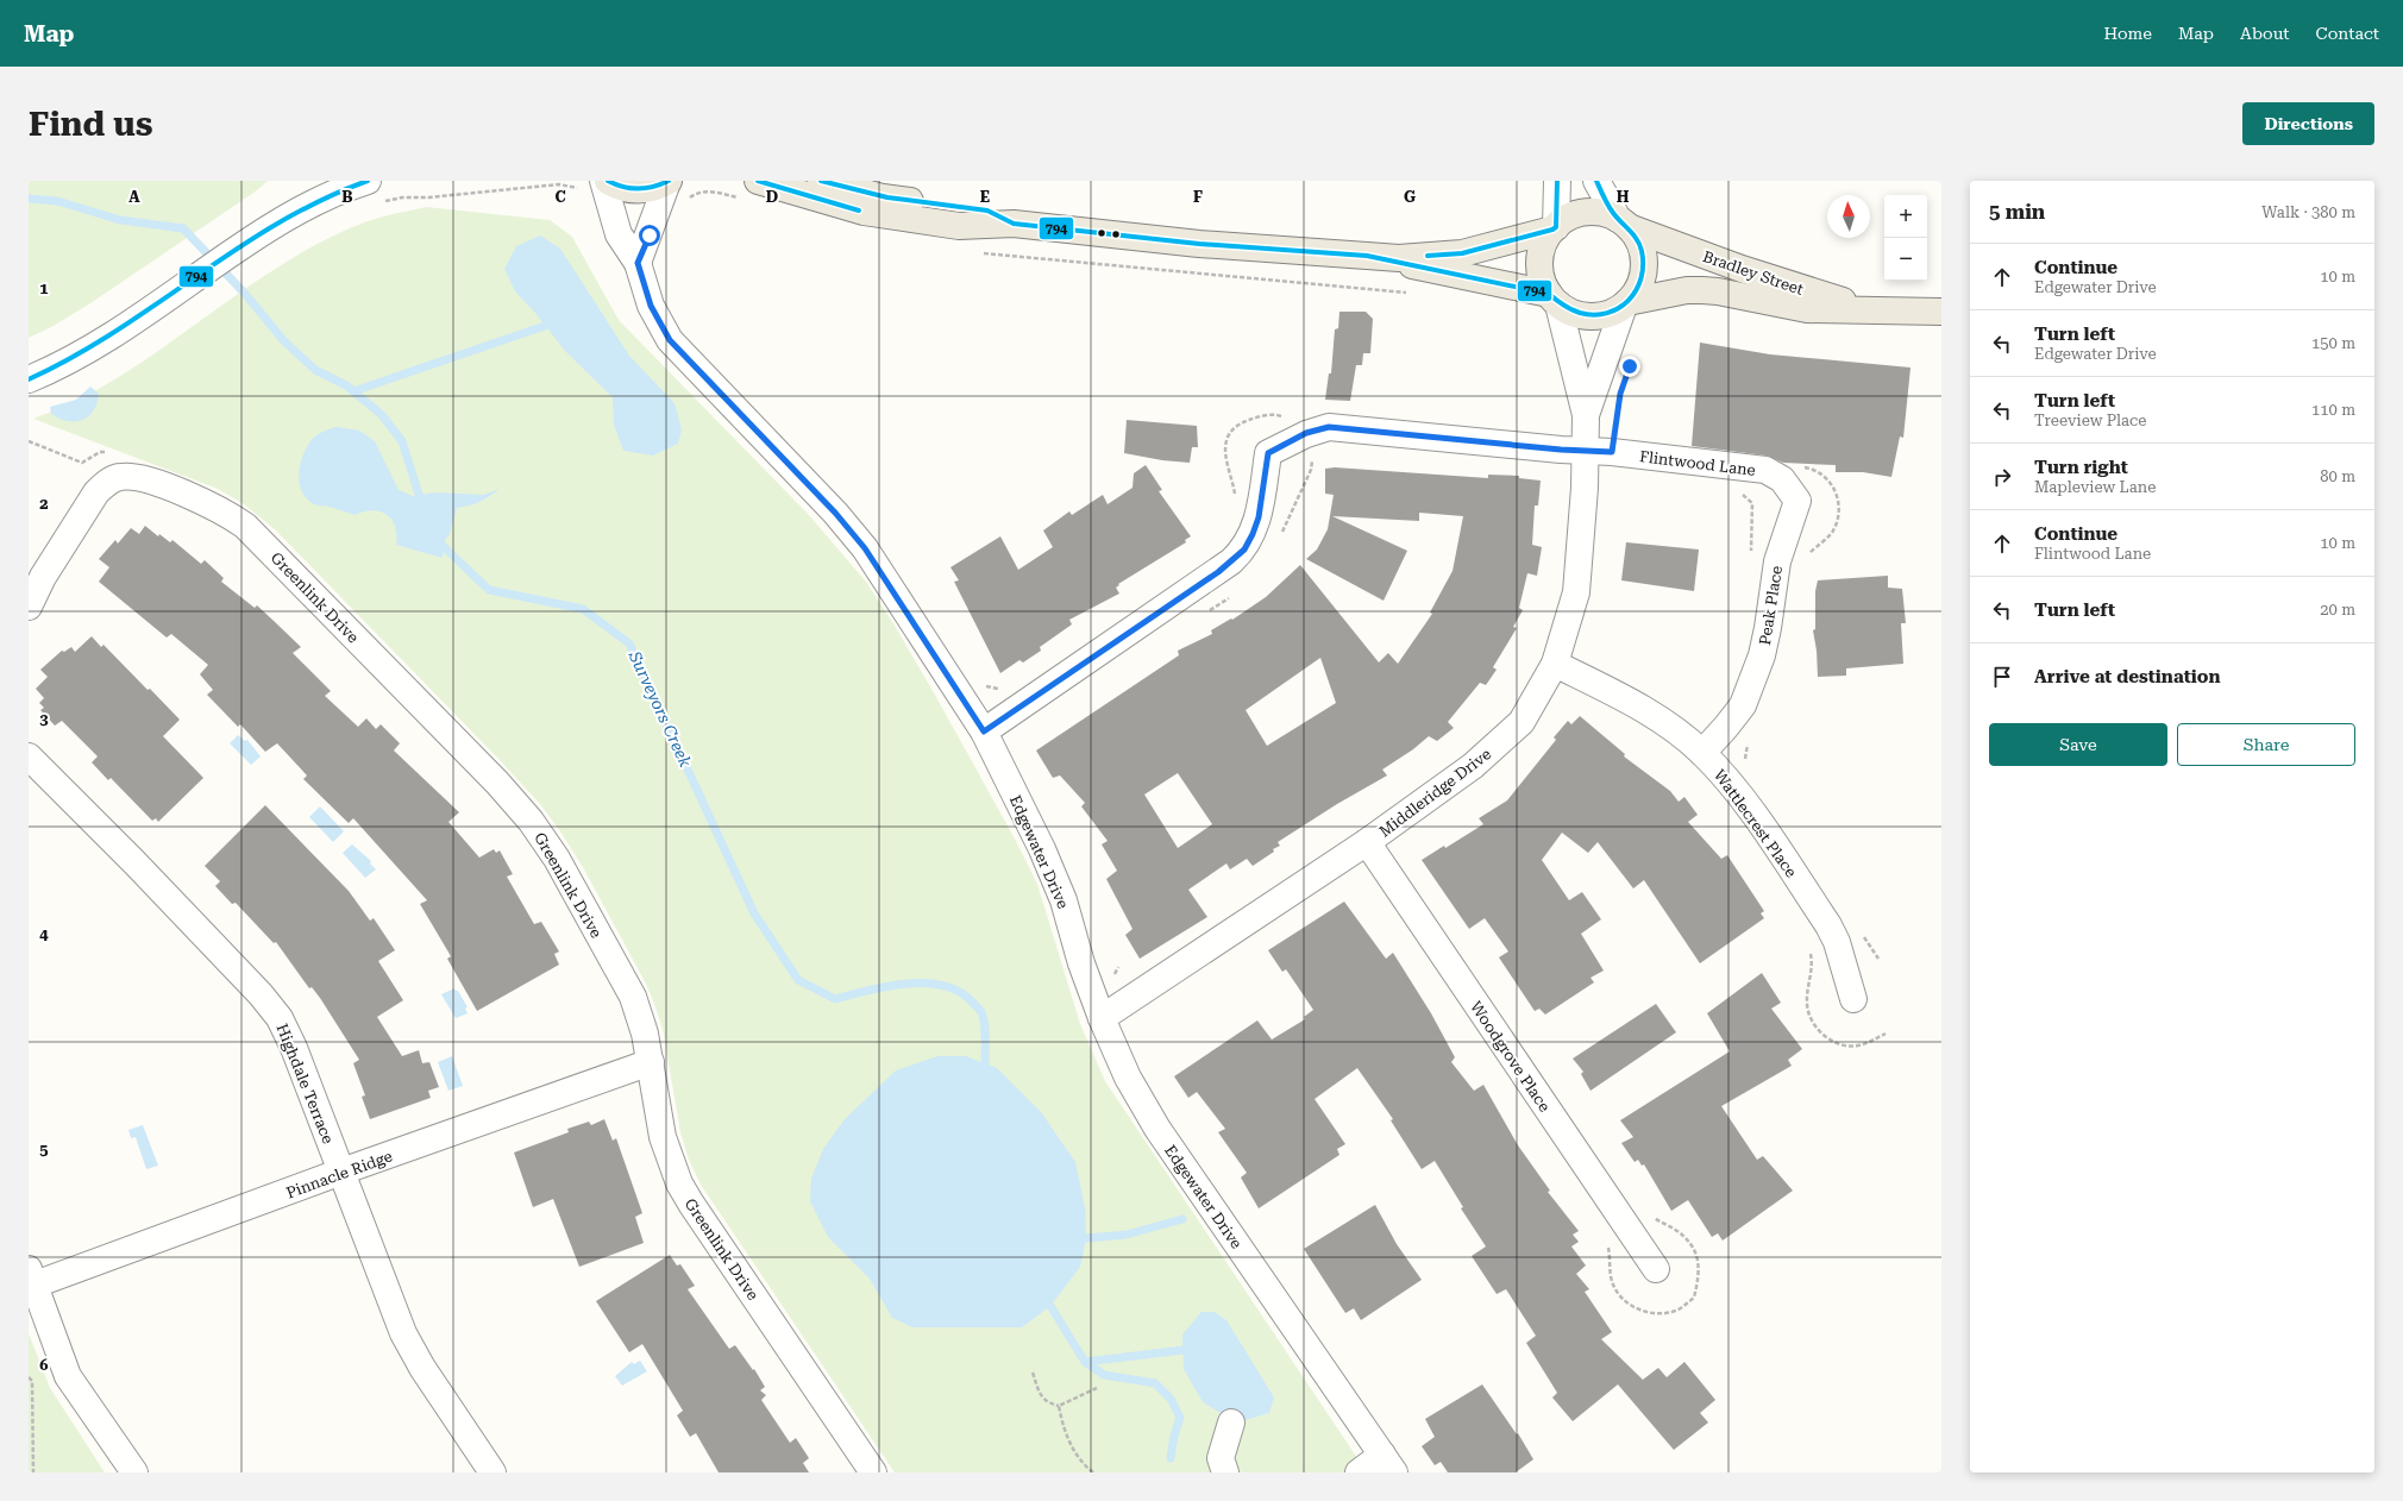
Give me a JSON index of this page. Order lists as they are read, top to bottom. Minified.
{"streets":{"main road":["Bradley Street"],"street":["Flintwood Lane","Greenlink Drive","Peak Place","Middleridge Drive","Wattlecrest Place","Edgewater Drive","Woodgrove Place","Highdale Terrace","Pinnacle Ridge"]},"crossings":[["Bradley Street","Middleridge Drive"],["Flintwood Lane","Peak Place"],["Flintwood Lane","Middleridge Drive"],["Flintwood Lane","Edgewater Drive"],["Greenlink Drive","Pinnacle Ridge"],["Peak Place","Wattlecrest Place"],["Middleridge Drive","Wattlecrest Place"],["Middleridge Drive","Edgewater Drive"],["Middleridge Drive","Woodgrove Place"],["Highdale Terrace","Pinnacle Ridge"]],"water":["Surveyors Creek"],"lines":["transit line 794"],"north":"top","page":{"header":"Map","nav":["Home","Map","About","Contact"],"buttons":["Directions",["Save","Share"]],"title":"Find us","heading":["5 min","Walk · 380 m"],"map_buttons":["+","−"],"list":[["Continue","Edgewater Drive","10 m"],["Turn left","Edgewater Drive","150 m"],["Turn left","Treeview Place","110 m"],["Turn right","Mapleview Lane","80 m"],["Continue","Flintwood Lane","10 m"],["Turn left","20 m"],"Arrive at destination"]},"grid":{"columns":["A","B","C","D","E","F","G","H"],"rows":["1","2","3","4","5","6"]}}
